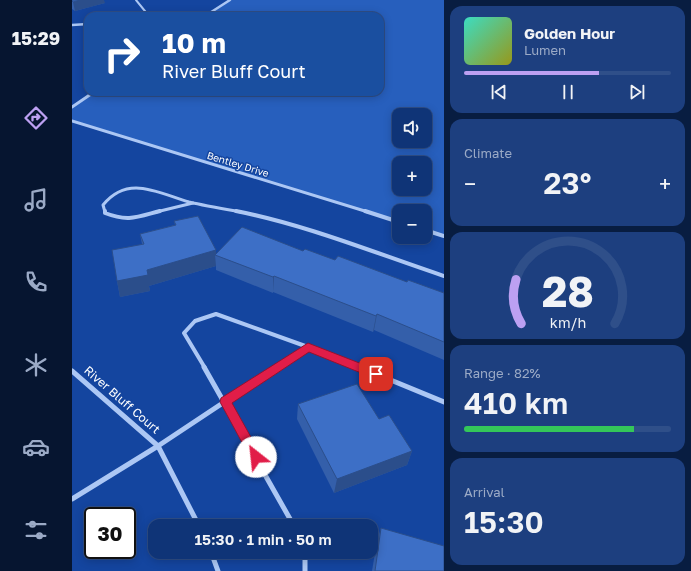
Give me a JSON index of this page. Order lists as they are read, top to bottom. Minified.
{"streets":{"street":["Bentley Drive","River Bluff Court"]},"page":{"tabs":"15:29","turn":["10 m","River Bluff Court"],"song":["Golden Hour","Lumen"],"map_buttons":["+","−"],"tile":["Climate",["Range · 82%","410 km"],["Arrival","15:30"]],"heat":["−","23°","+"],"limit":"30","trip":"15:30 · 1 min · 50 m","gauge":["28","km/h"]}}
